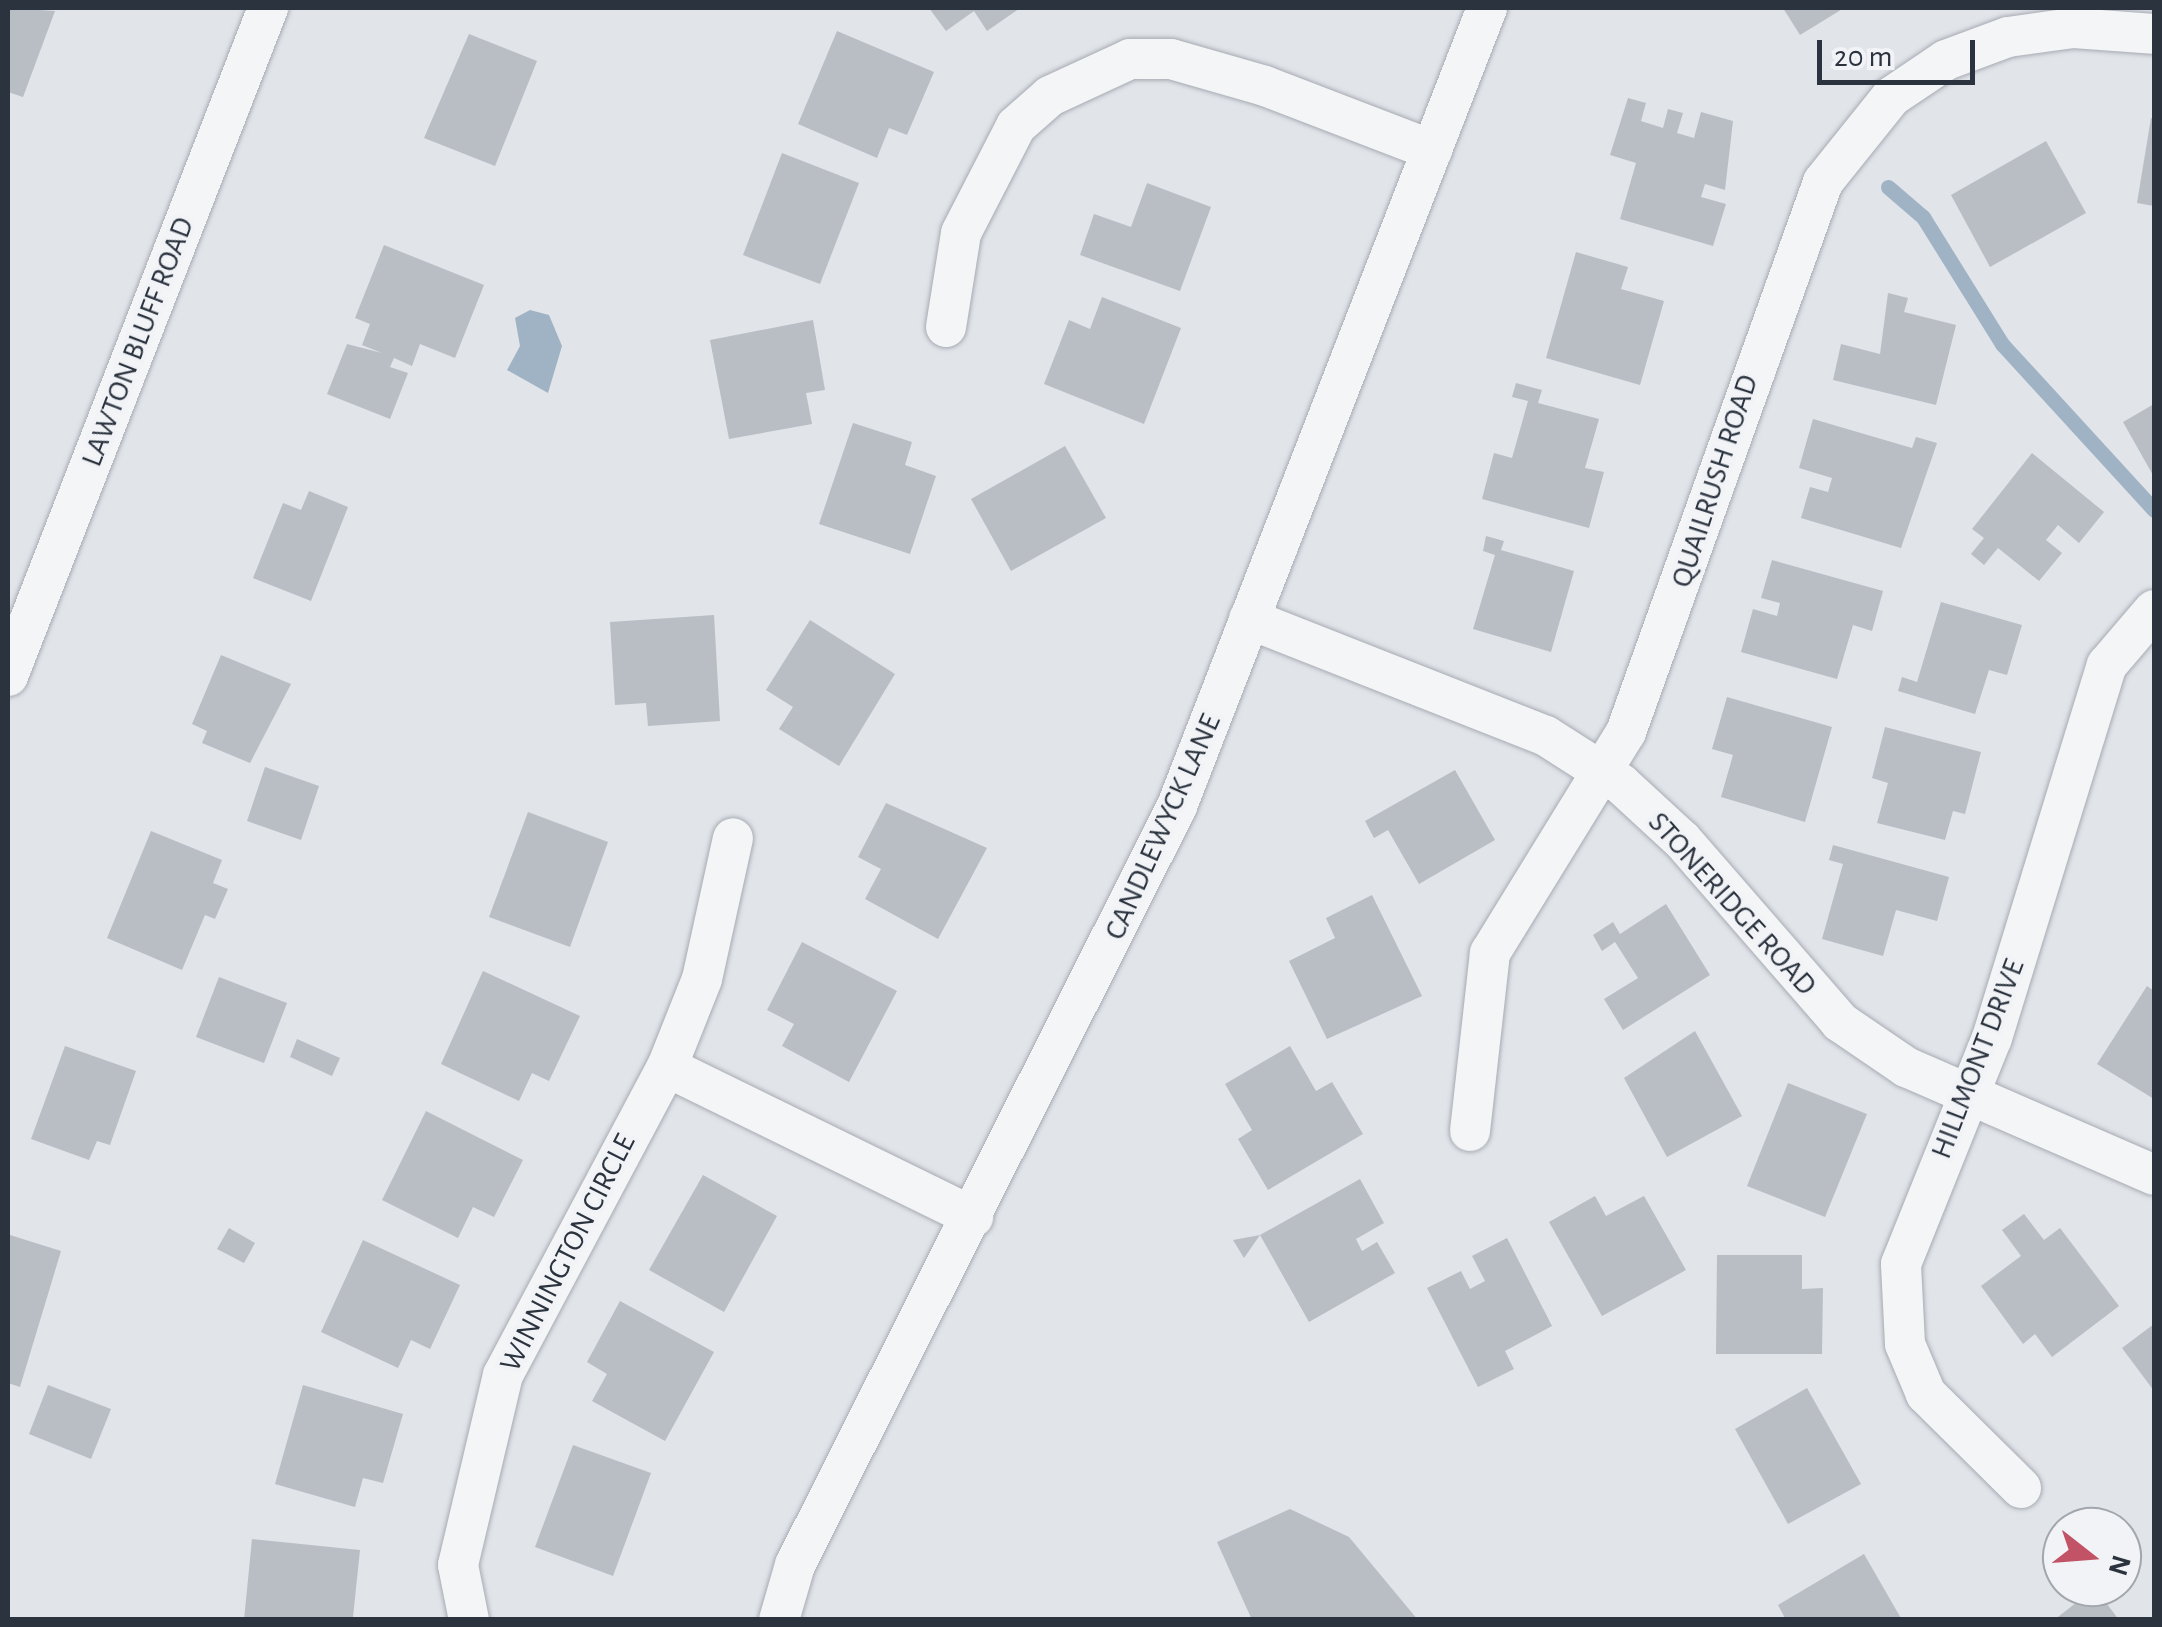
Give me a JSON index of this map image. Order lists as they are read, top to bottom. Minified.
{"streets":{"street":["LAWTON BLUFF ROAD","QUAILRUSH ROAD","CANDLEWYCK LANE","STONERIDGE ROAD","HILLMONT DRIVE","WINNINGTON CIRCLE"]},"crossings":[["QUAILRUSH ROAD","STONERIDGE ROAD"],["CANDLEWYCK LANE","STONERIDGE ROAD"],["STONERIDGE ROAD","HILLMONT DRIVE"]],"scale_bar":"20 m","north":"right"}
